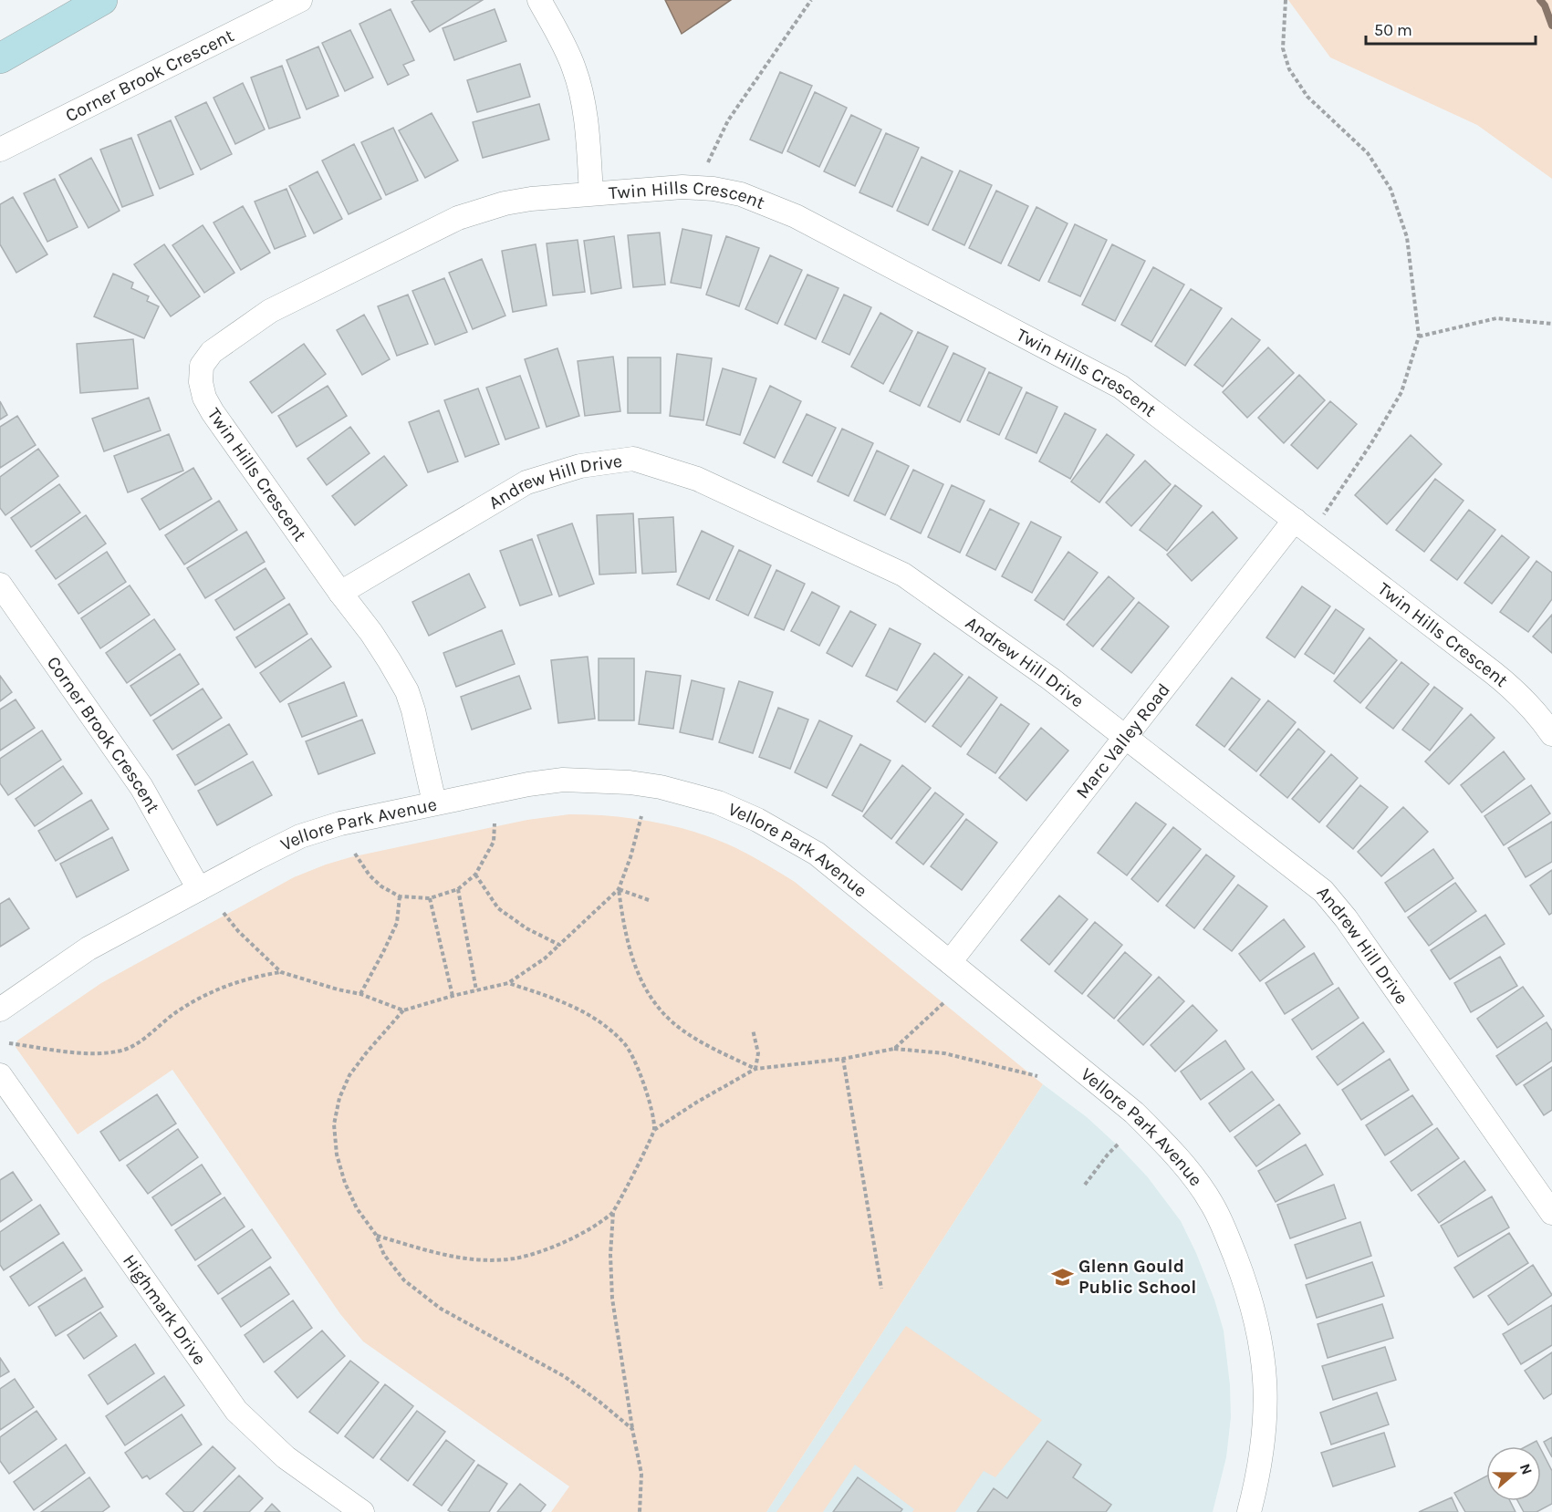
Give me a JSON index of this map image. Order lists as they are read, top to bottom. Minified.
{"streets":{"street":["Corner Brook Crescent","Twin Hills Crescent","Andrew Hill Drive","Marc Valley Road","Vellore Park Avenue","Highmark Drive"]},"crossings":[["Corner Brook Crescent","Vellore Park Avenue"],["Twin Hills Crescent","Andrew Hill Drive"],["Twin Hills Crescent","Marc Valley Road"],["Twin Hills Crescent","Vellore Park Avenue"],["Andrew Hill Drive","Marc Valley Road"],["Marc Valley Road","Vellore Park Avenue"]],"places":{"school or university":["Glenn Gould Public School"]},"scale_bar":"50 m","north":"right"}
